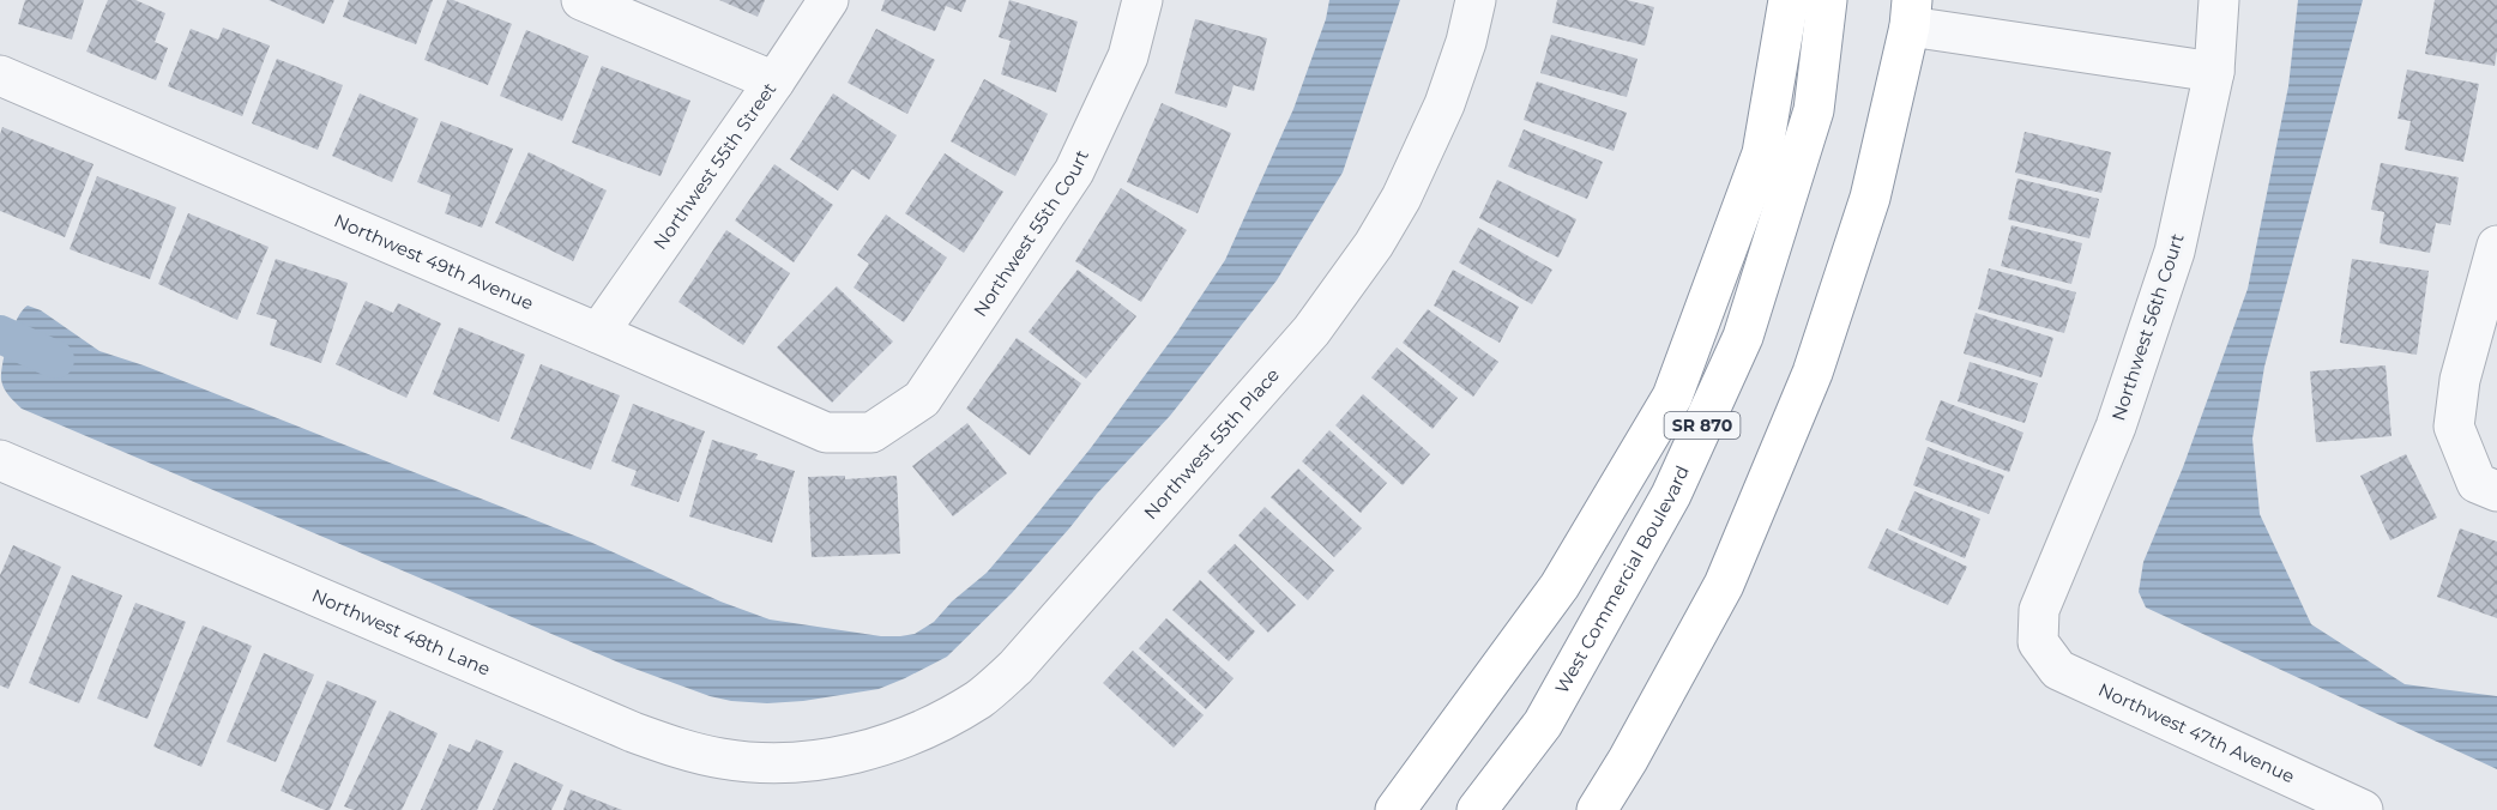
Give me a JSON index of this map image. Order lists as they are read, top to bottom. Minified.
{"streets":{"highway":["SR 870","West Commercial Boulevard"],"street":["Northwest 55th Street","Northwest 55th Court","Northwest 49th Avenue","Northwest 56th Court","Northwest 55th Place","Northwest 48th Lane","Northwest 47th Avenue"]},"crossings":[["Northwest 55th Street","Northwest 49th Avenue"],["Northwest 55th Court","Northwest 49th Avenue"],["Northwest 56th Court","Northwest 47th Avenue"],["Northwest 55th Place","Northwest 48th Lane"]]}
